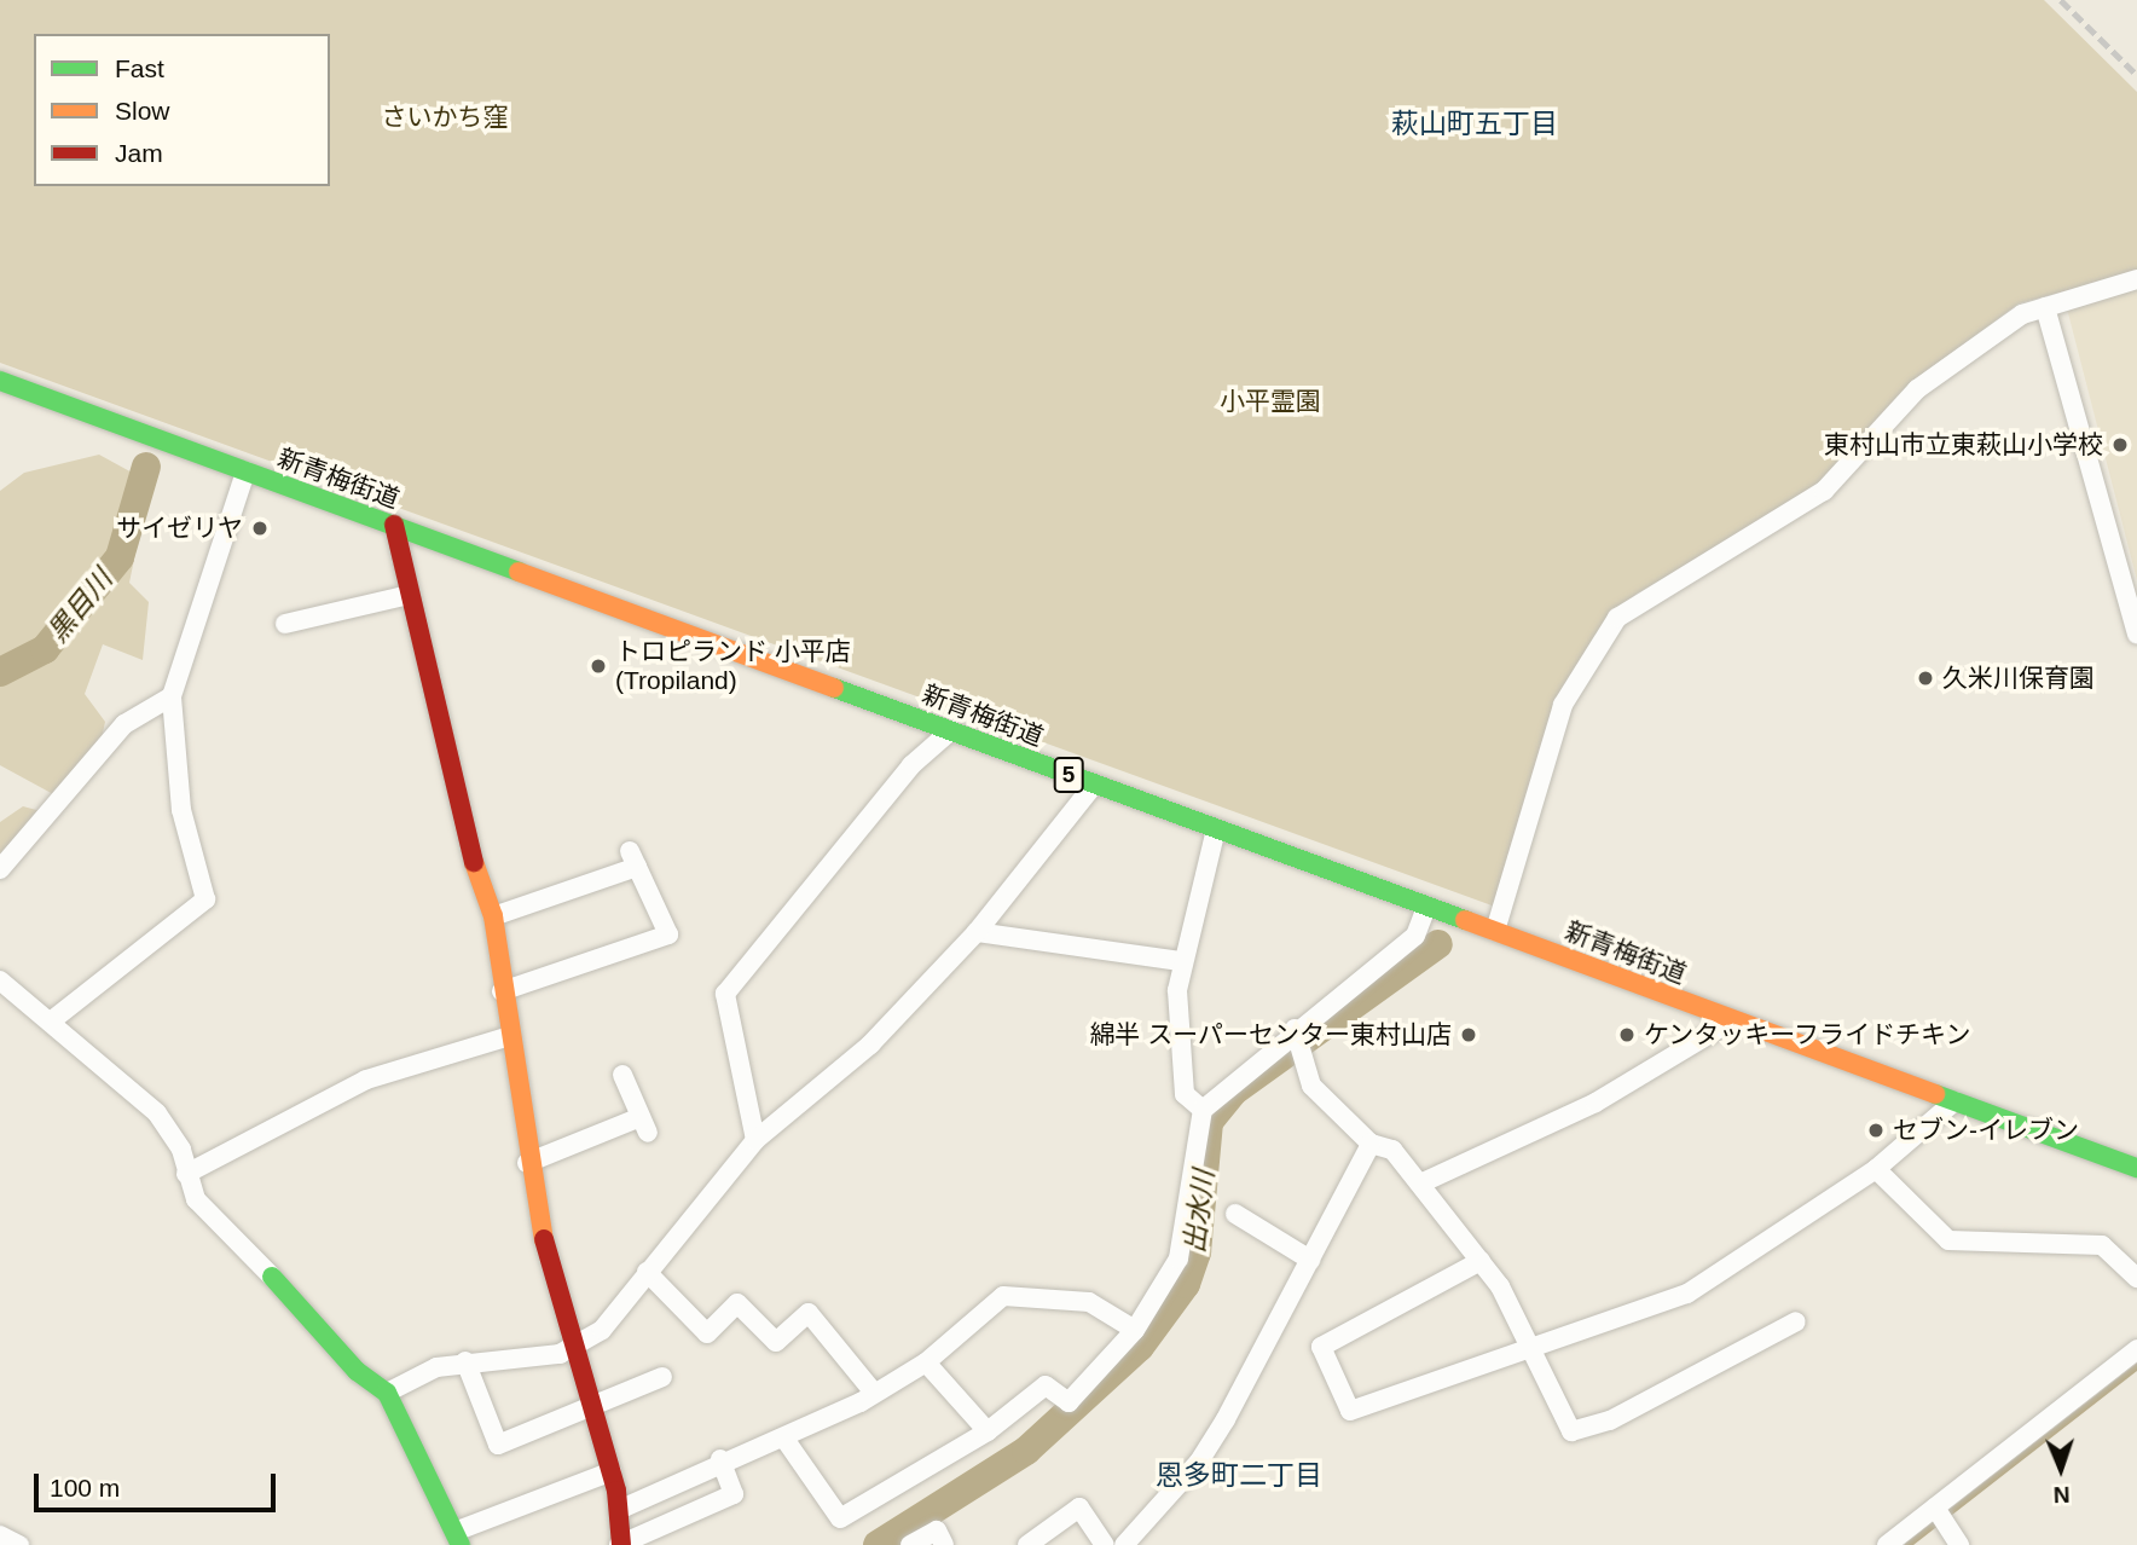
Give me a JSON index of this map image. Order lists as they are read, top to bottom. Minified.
{"streets":{"main road":["新青梅街道","5"]},"districts":["萩山町五丁目","恩多町二丁目"],"water":["黒目川","出水川"],"parks":["さいかち窪","小平霊園"],"places":["東村山市立東萩山小学校","サイゼリヤ","トロピランド 小平店 (Tropiland)","久米川保育園","綿半 スーパーセンター東村山店","ケンタッキーフライドチキン","セブン-イレブン"],"legend":["Fast","Slow","Jam"],"scale_bar":"100 m","north":"bottom"}
